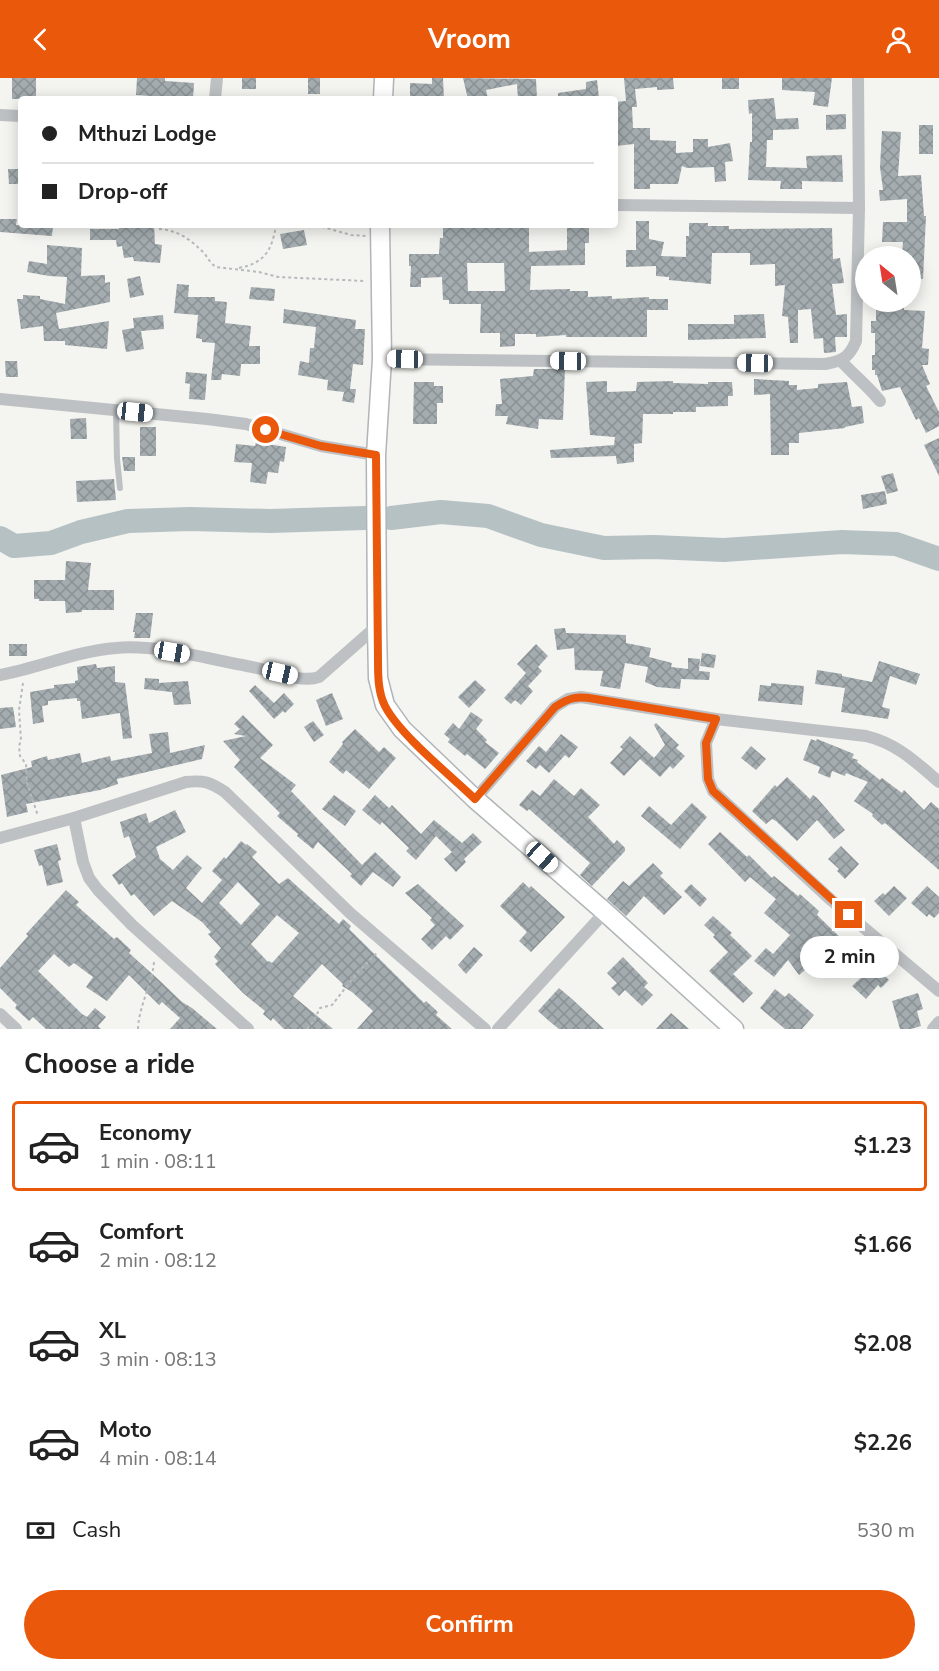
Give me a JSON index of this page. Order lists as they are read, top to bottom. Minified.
{"north":"top left","page":{"header":"Vroom","banner":["Mthuzi Lodge","Drop-off"],"bubble":"2 min","heading":"Choose a ride","list":[{"name":"Economy","note":"1 min · 08:11","value":"$1.23"},{"name":"Comfort","note":"2 min · 08:12","value":"$1.66"},{"name":"XL","note":"3 min · 08:13","value":"$2.08"},{"name":"Moto","note":"4 min · 08:14","value":"$2.26"}],"pay":["Cash","530 m"],"buttons":"Confirm"}}
